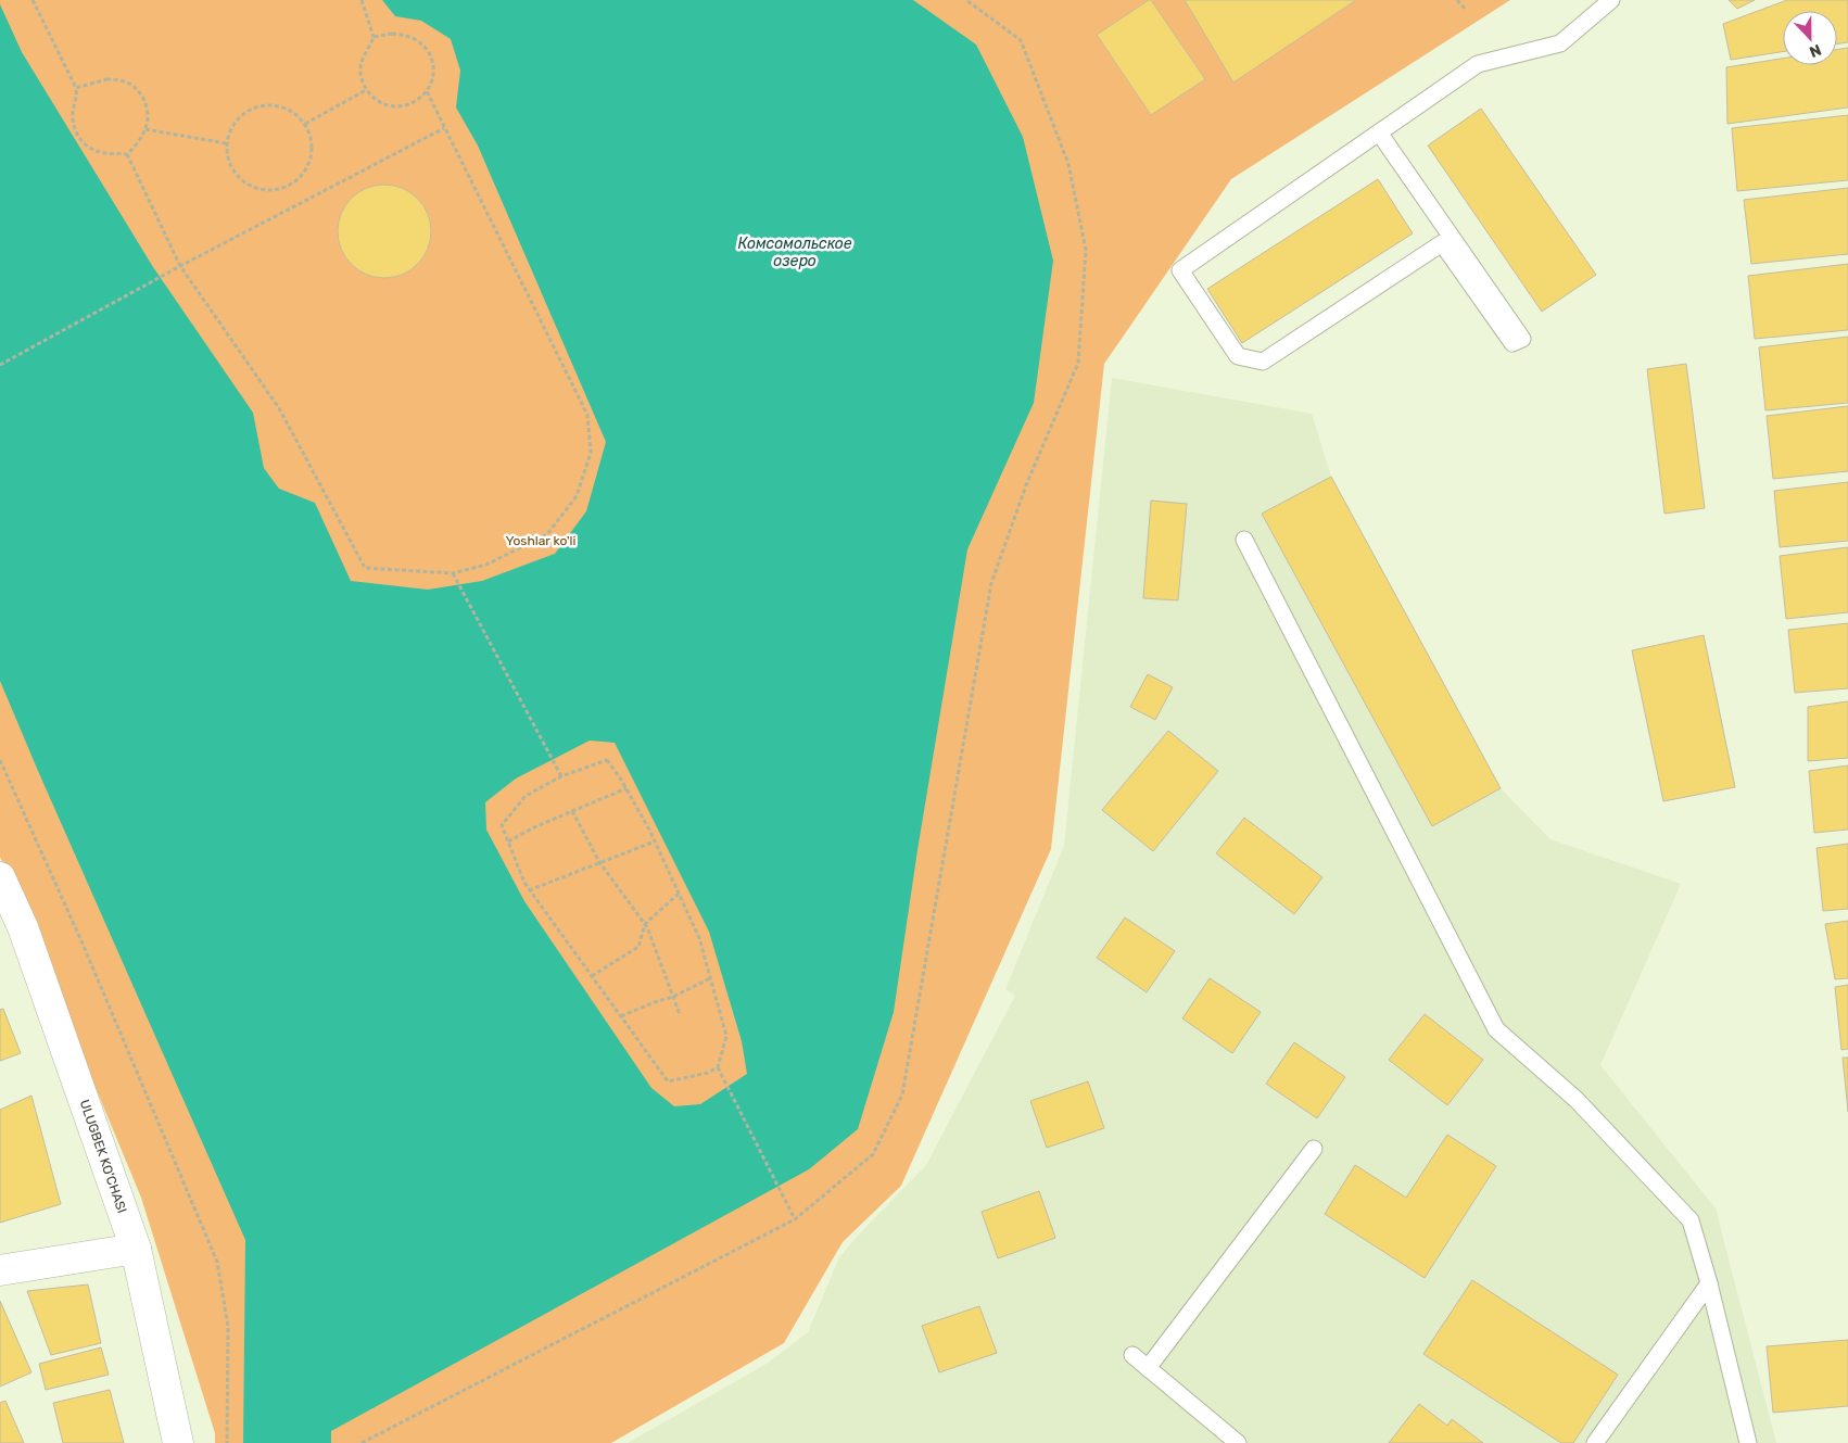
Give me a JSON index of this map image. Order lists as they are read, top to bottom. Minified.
{"streets":{"street":["ULUGBEK KO'CHASI"]},"water":["Комсомольское озеро"],"parks":["Yoshlar ko'li"],"north":"bottom"}
